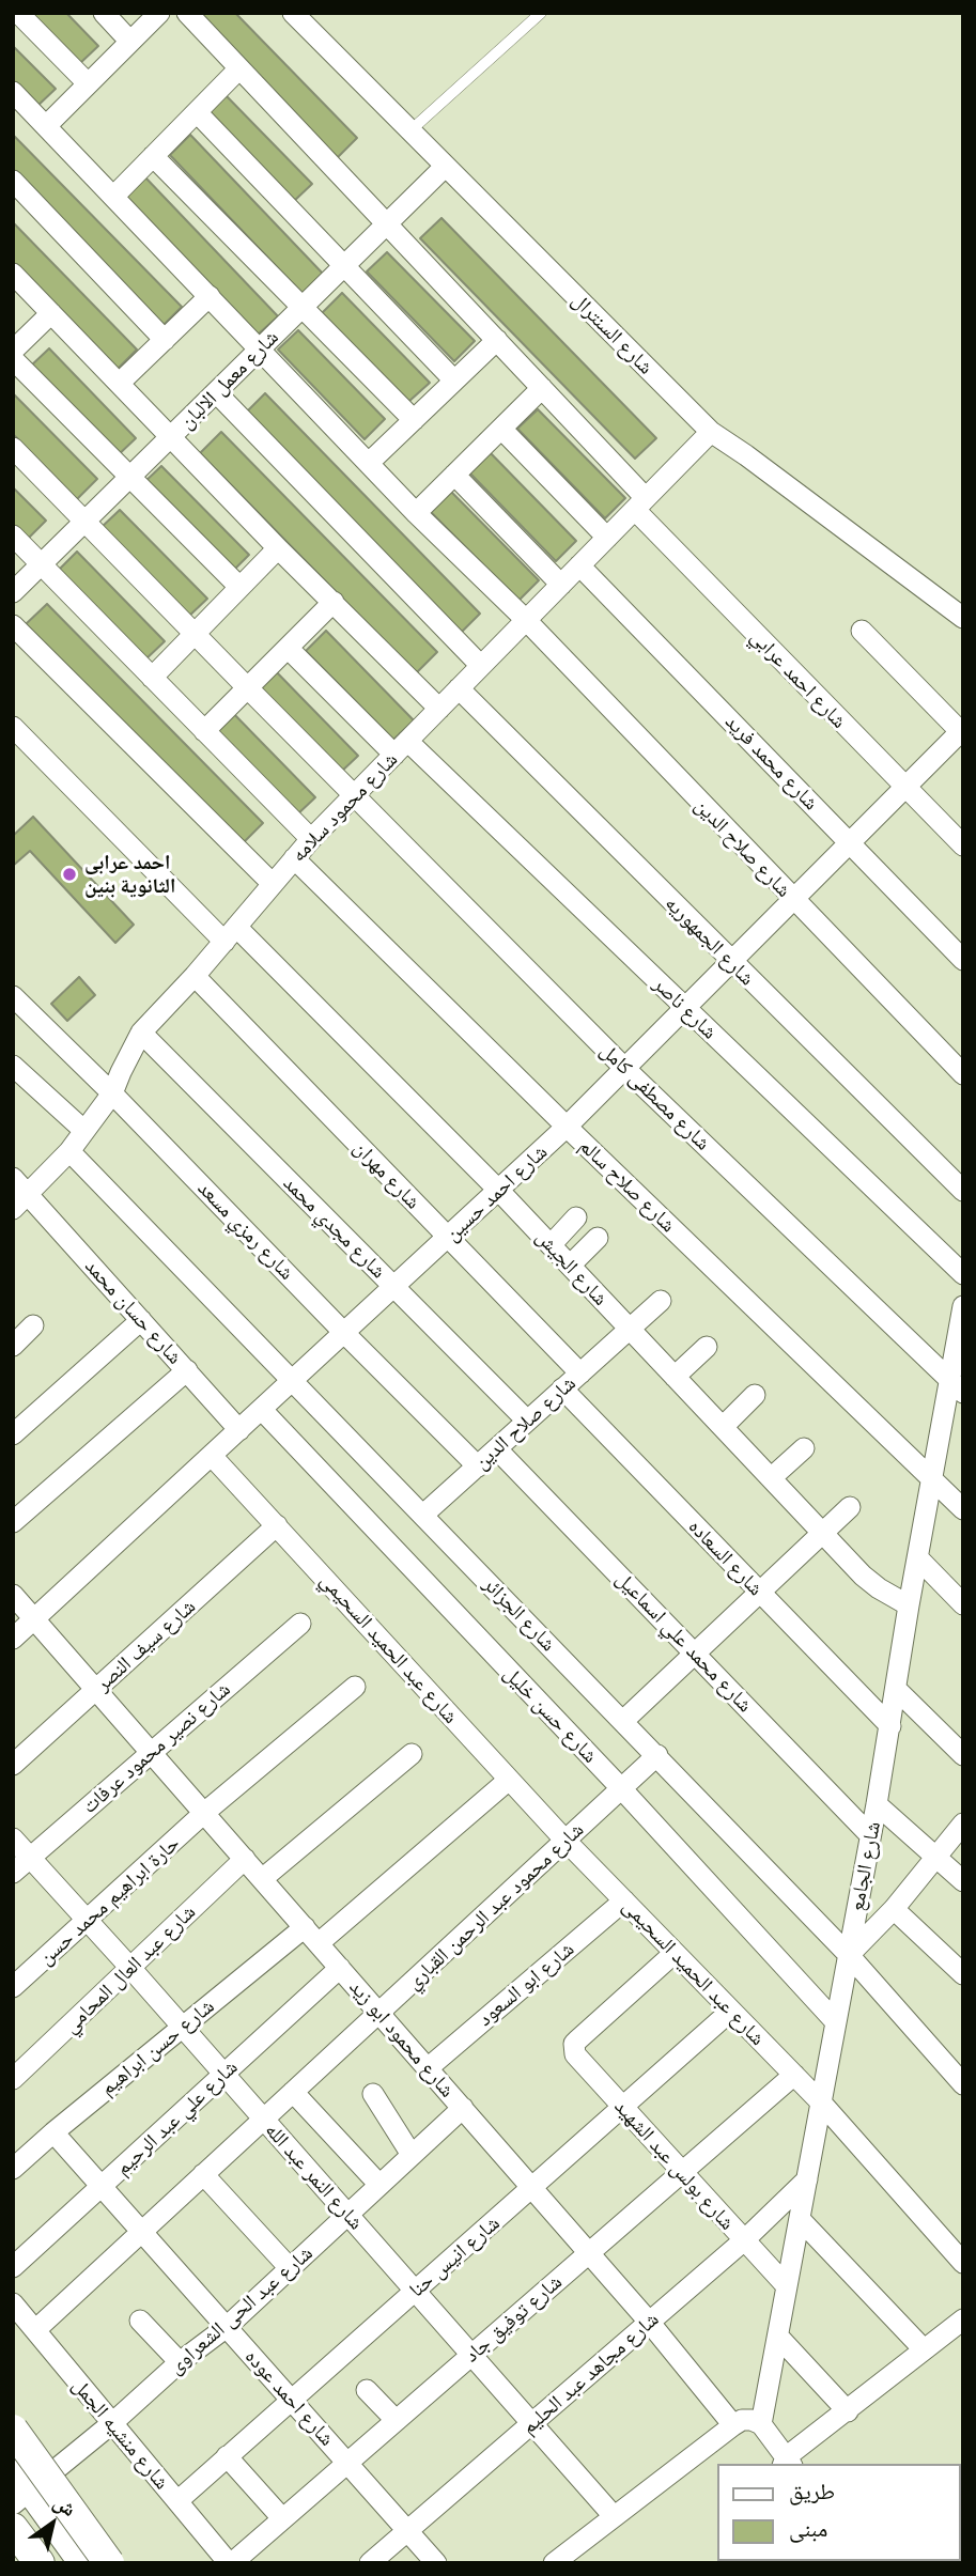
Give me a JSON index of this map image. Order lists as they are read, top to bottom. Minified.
{"streets":{"street":["شارع السنترال","شارع معمل الالبان","شارع احمد عرابي","شارع محمد فريد","شارع محمود سلامه","شارع صلاح الدين","شارع الجمهوريه","شارع ناصر","شارع مصطفى كامل","شارع مهران","شارع صلاح سالم","شارع احمد حسين","شارع مجدي محمد","شارع رمزي مسعد","شارع الجيش","شارع حسان محمد","شارع السعاده","شارع الجزائر","شارع محمد علي اسماعيل","شارع سيف النصر","شارع عبد الحميد السحيمي","شارع حسن خليل","شارع نصير محمود عرفات","شارع الجامع","حارة ابراهيم محمد حسن","شارع محمود عبد الرحمن القباري","شارع عبد العال المحامي","شارع عبد الحميد السحيمى","شارع ابو السعود","شارع محمود ابو زيد","شارع حسن ابراهيم","شارع علي عبد الرحيم","شارع بولس عبد الشهيد","شارع النمر عبد الله","شارع انيس حنا","شارع عبد الحى الشعراوى","شارع توفيق جاد","شارع مجاهد عبد الحليم","شارع احمد عوده","شارع منشيه الجمل"]},"crossings":[["شارع السنترال","شارع معمل الالبان"],["شارع السنترال","شارع محمود سلامه"],["شارع معمل الالبان","شارع احمد عرابي"],["شارع معمل الالبان","شارع صلاح الدين"],["شارع معمل الالبان","شارع مصطفى كامل"],["شارع احمد عرابي","شارع محمود سلامه"],["شارع احمد عرابي","شارع احمد حسين"],["شارع محمد فريد","شارع محمود سلامه"],["شارع محمد فريد","شارع احمد حسين"],["شارع محمود سلامه","شارع صلاح الدين"],["شارع محمود سلامه","شارع الجمهوريه"],["شارع محمود سلامه","شارع ناصر"],["شارع محمود سلامه","شارع مصطفى كامل"],["شارع محمود سلامه","شارع مهران"],["شارع محمود سلامه","شارع صلاح سالم"],["شارع محمود سلامه","شارع مجدي محمد"],["شارع محمود سلامه","شارع رمزي مسعد"],["شارع محمود سلامه","شارع الجيش"],["شارع محمود سلامه","شارع حسان محمد"],["شارع محمود سلامه","شارع الجزائر"],["شارع صلاح الدين","شارع مهران"],["شارع صلاح الدين","شارع احمد حسين"],["شارع صلاح الدين","شارع مجدي محمد"],["شارع صلاح الدين","شارع رمزي مسعد"],["شارع صلاح الدين","شارع الجيش"],["شارع صلاح الدين","شارع السعاده"],["شارع صلاح الدين","شارع الجزائر"],["شارع صلاح الدين","شارع محمد علي اسماعيل"],["شارع الجمهوريه","شارع احمد حسين"],["شارع ناصر","شارع احمد حسين"],["شارع مصطفى كامل","شارع احمد حسين"],["شارع مصطفى كامل","شارع الجامع"],["شارع مهران","شارع احمد حسين"],["شارع صلاح سالم","شارع احمد حسين"],["شارع صلاح سالم","شارع الجامع"],["شارع احمد حسين","شارع مجدي محمد"],["شارع احمد حسين","شارع رمزي مسعد"],["شارع احمد حسين","شارع الجيش"],["شارع احمد حسين","شارع حسان محمد"],["شارع احمد حسين","شارع الجزائر"],["شارع احمد حسين","شارع عبد الحميد السحيمي"],["شارع احمد حسين","شارع حسن خليل"],["شارع احمد حسين","شارع محمود ابو زيد"],["شارع الجيش","شارع الجامع"],["شارع السعاده","شارع الجامع"],["شارع الجزائر","شارع الجامع"],["شارع الجزائر","شارع محمود عبد الرحمن القباري"],["شارع محمد علي اسماعيل","شارع الجامع"],["شارع سيف النصر","شارع عبد الحميد السحيمي"],["شارع سيف النصر","شارع محمود ابو زيد"],["شارع عبد الحميد السحيمي","شارع محمود عبد الرحمن القباري"],["شارع عبد الحميد السحيمي","شارع عبد الحميد السحيمى"],["شارع حسن خليل","شارع الجامع"],["شارع حسن خليل","شارع محمود عبد الرحمن القباري"],["شارع نصير محمود عرفات","شارع محمود ابو زيد"],["شارع نصير محمود عرفات","شارع النمر عبد الله"],["شارع الجامع","شارع عبد الحميد السحيمى"],["شارع الجامع","شارع بولس عبد الشهيد"],["شارع الجامع","شارع مجاهد عبد الحليم"],["حارة ابراهيم محمد حسن","شارع محمود ابو زيد"],["حارة ابراهيم محمد حسن","شارع النمر عبد الله"],["شارع محمود عبد الرحمن القباري","شارع عبد الحميد السحيمى"],["شارع محمود عبد الرحمن القباري","شارع محمود ابو زيد"],["شارع محمود عبد الرحمن القباري","شارع النمر عبد الله"],["شارع محمود عبد الرحمن القباري","شارع احمد عوده"],["شارع محمود عبد الرحمن القباري","شارع منشيه الجمل"],["شارع عبد العال المحامي","شارع محمود ابو زيد"],["شارع عبد العال المحامي","شارع النمر عبد الله"],["شارع عبد الحميد السحيمى","شارع ابو السعود"],["شارع عبد الحميد السحيمى","شارع بولس عبد الشهيد"],["شارع عبد الحميد السحيمى","شارع انيس حنا"],["شارع عبد الحميد السحيمى","شارع توفيق جاد"],["شارع ابو السعود","شارع محمود ابو زيد"],["شارع محمود ابو زيد","شارع حسن ابراهيم"],["شارع محمود ابو زيد","شارع علي عبد الرحيم"],["شارع محمود ابو زيد","شارع انيس حنا"],["شارع محمود ابو زيد","شارع عبد الحى الشعراوى"],["شارع محمود ابو زيد","شارع توفيق جاد"],["شارع محمود ابو زيد","شارع مجاهد عبد الحليم"],["شارع حسن ابراهيم","شارع النمر عبد الله"],["شارع حسن ابراهيم","شارع احمد عوده"],["شارع علي عبد الرحيم","شارع النمر عبد الله"],["شارع علي عبد الرحيم","شارع احمد عوده"],["شارع بولس عبد الشهيد","شارع انيس حنا"],["شارع بولس عبد الشهيد","شارع توفيق جاد"],["شارع بولس عبد الشهيد","شارع مجاهد عبد الحليم"],["شارع النمر عبد الله","شارع انيس حنا"],["شارع النمر عبد الله","شارع عبد الحى الشعراوى"],["شارع النمر عبد الله","شارع توفيق جاد"],["شارع النمر عبد الله","شارع مجاهد عبد الحليم"],["شارع انيس حنا","شارع احمد عوده"],["شارع انيس حنا","شارع منشيه الجمل"],["شارع عبد الحى الشعراوى","شارع احمد عوده"],["شارع عبد الحى الشعراوى","شارع منشيه الجمل"],["شارع توفيق جاد","شارع احمد عوده"],["شارع توفيق جاد","شارع منشيه الجمل"],["شارع مجاهد عبد الحليم","شارع احمد عوده"]],"places":["احمد عرابى الثانوية بنين"],"legend":["طريق","مبنى"],"north":"top right"}
